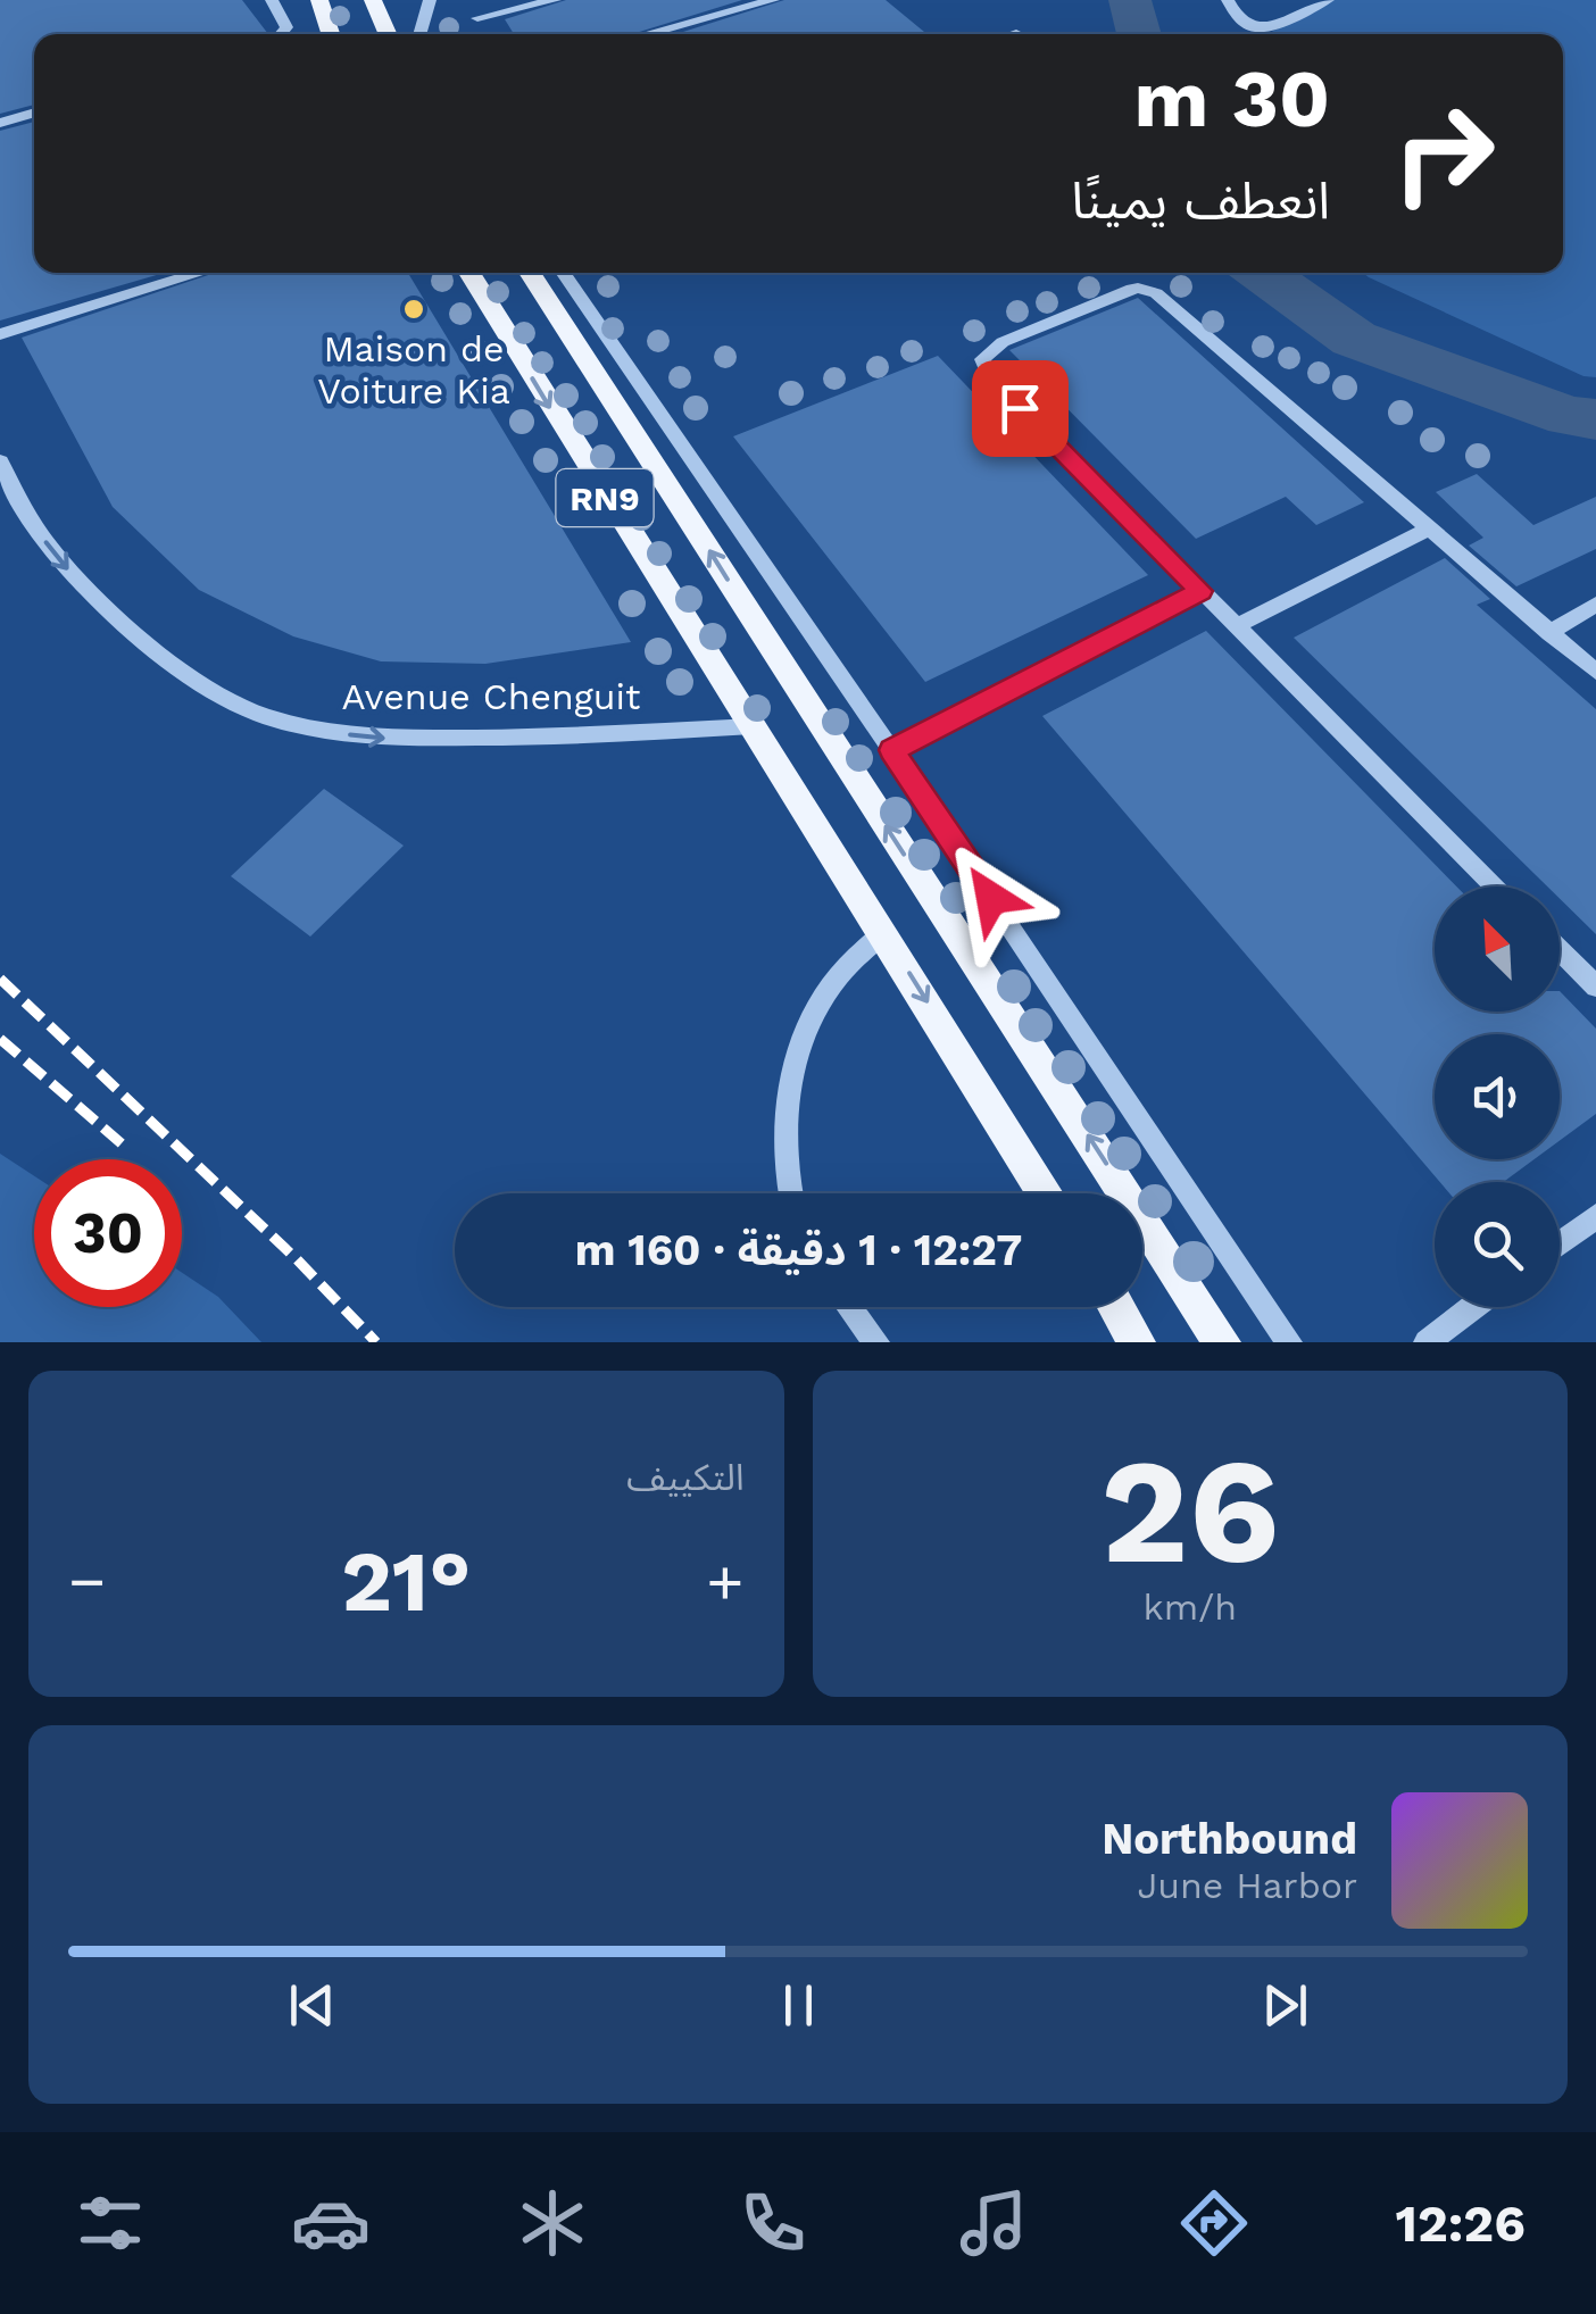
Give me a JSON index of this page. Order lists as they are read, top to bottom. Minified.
{"streets":{"main road":["RN9"],"street":["Avenue Chenguit"]},"crossings":[["RN9","Avenue Chenguit"]],"one_way":["Avenue Chenguit"],"places":["Maison de Voiture Kia"],"north":"top left","page":{"turn":["30 m","انعطف يمينًا"],"limit":"30","trip":"12:27 · 1 دقيقة · 160 m","tile":[["26","km/h"],"التكييف"],"heat":["−","21°","+"],"song":["Northbound","June Harbor"],"tabs":"12:26"}}
